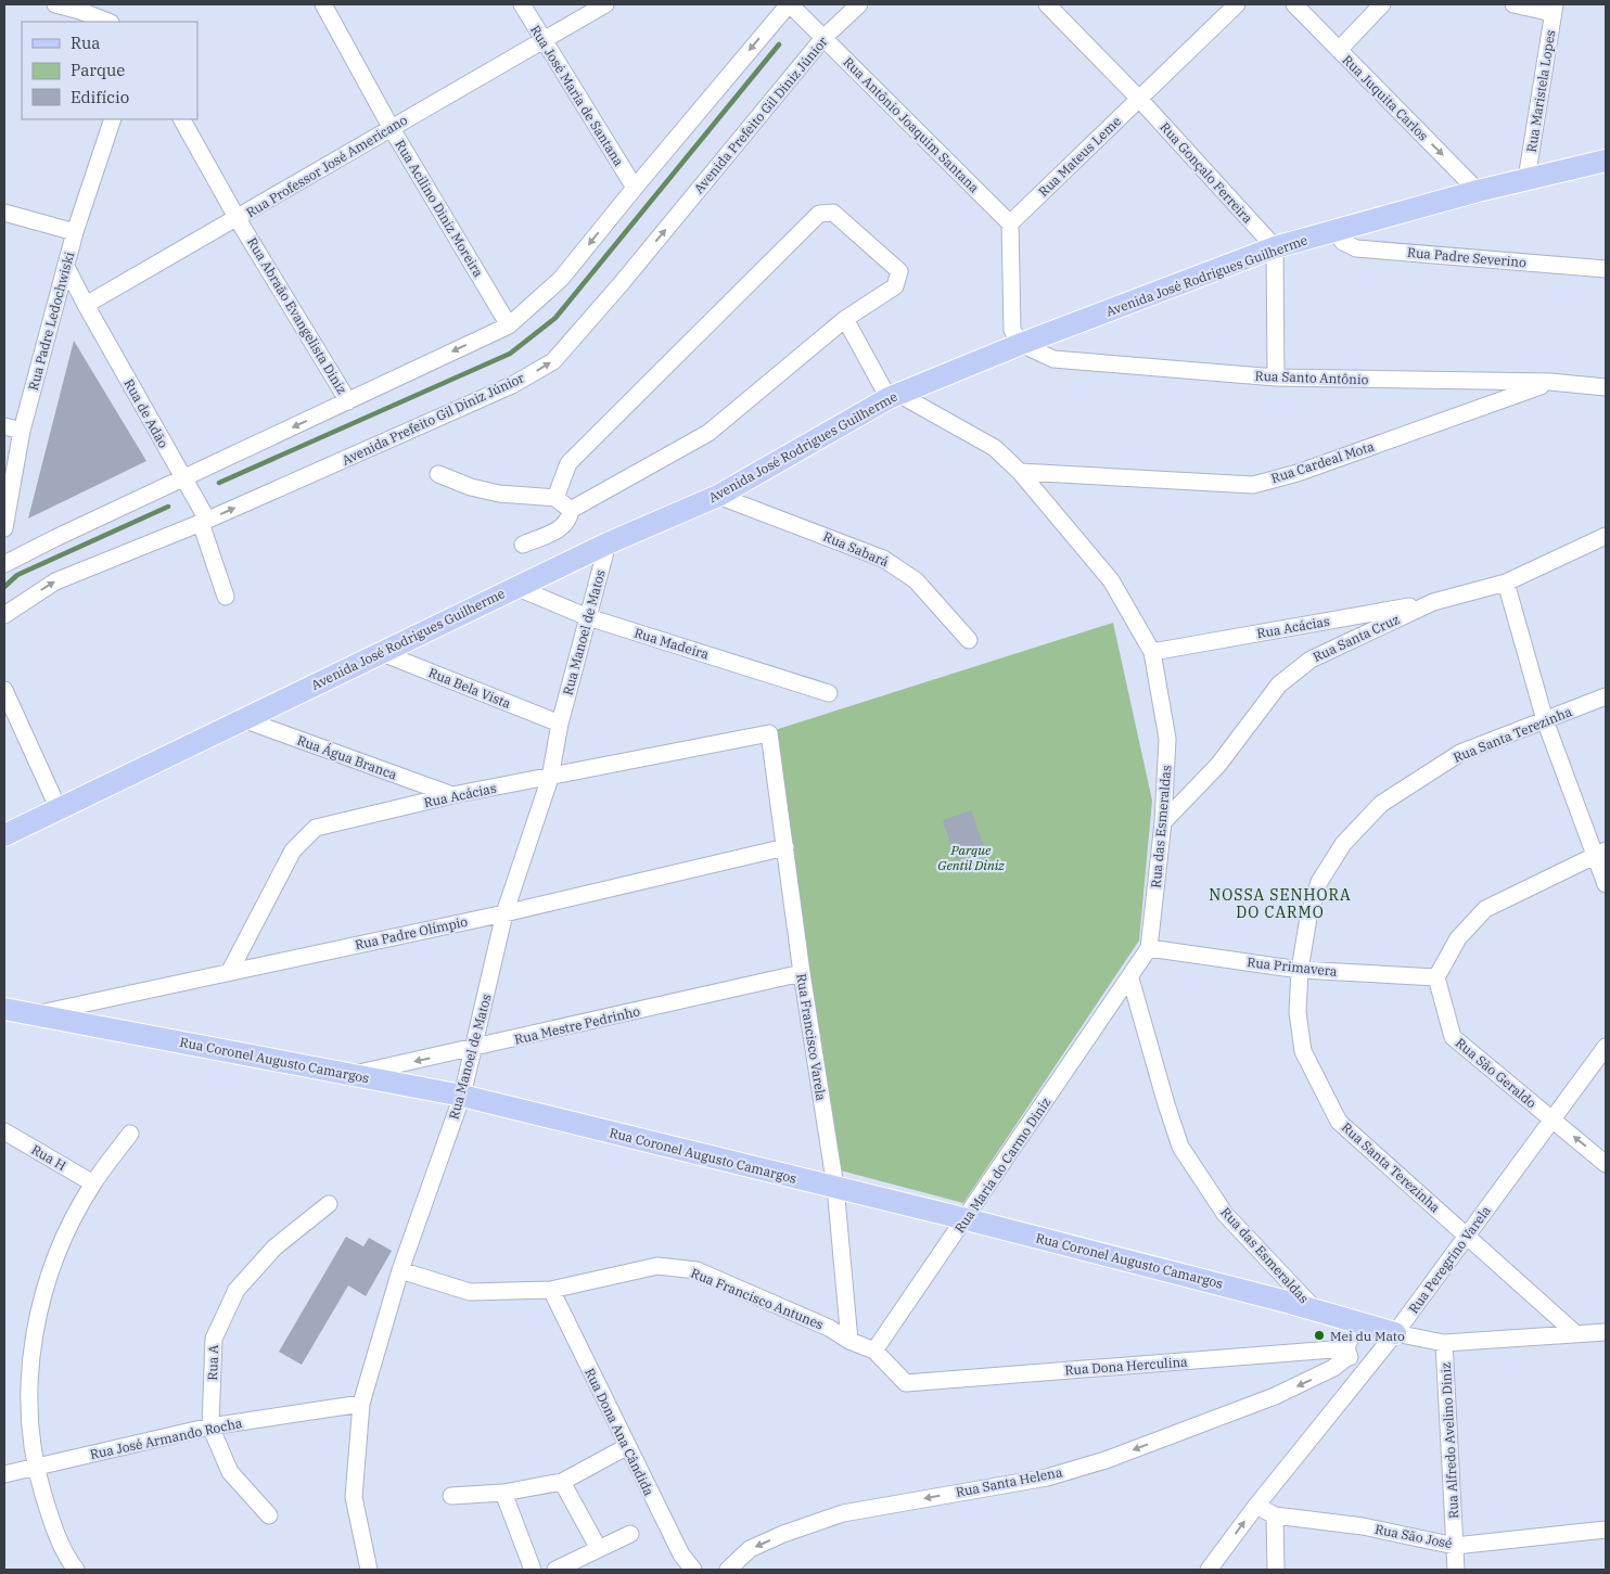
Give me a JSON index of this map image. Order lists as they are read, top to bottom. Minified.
{"streets":{"main road":["Avenida José Rodrigues Guilherme","Rua Coronel Augusto Camargos"],"street":["Rua Maristela Lopes","Rua José Maria de Santana","Rua Juquita Carlos","Avenida Prefeito Gil Diniz Júnior","Rua Antônio Joaquim Santana","Rua Mateus Leme","Rua Professor José Americano","Rua Gonçalo Ferreira","Rua Acilino Diniz Moreira","Rua Padre Severino","Rua Abraão Evangelista Diniz","Rua Padre Ledochwiski","Rua Santo Antônio","Rua de Adão","Rua Cardeal Mota","Rua Sabará","Rua Acácias","Rua Manoel de Matos","Rua Santa Cruz","Rua Madeira","Rua Bela Vista","Rua Santa Terezinha","Rua Água Branca","Rua das Esmeraldas","Rua Padre Olímpio","Rua Primavera","Rua Mestre Pedrinho","Rua Francisco Varela","Rua São Geraldo","Rua H","Rua Maria do Carmo Diniz","Rua Peregrino Varela","Rua Francisco Antunes","Rua A","Rua Dona Herculina","Rua Dona Ana Cândida","Rua José Armando Rocha","Rua Alfredo Avelino Diniz","Rua Santa Helena","Rua São José"]},"crossings":[["Rua Maristela Lopes","Avenida José Rodrigues Guilherme"],["Rua José Maria de Santana","Rua Professor José Americano"],["Rua Juquita Carlos","Avenida José Rodrigues Guilherme"],["Avenida Prefeito Gil Diniz Júnior","Rua Antônio Joaquim Santana"],["Avenida Prefeito Gil Diniz Júnior","Rua de Adão"],["Rua Antônio Joaquim Santana","Rua Mateus Leme"],["Rua Mateus Leme","Rua Gonçalo Ferreira"],["Rua Professor José Americano","Rua Acilino Diniz Moreira"],["Rua Professor José Americano","Rua Abraão Evangelista Diniz"],["Rua Professor José Americano","Rua de Adão"],["Rua Gonçalo Ferreira","Avenida José Rodrigues Guilherme"],["Rua Padre Severino","Avenida José Rodrigues Guilherme"],["Avenida José Rodrigues Guilherme","Rua Santo Antônio"],["Avenida José Rodrigues Guilherme","Rua Sabará"],["Avenida José Rodrigues Guilherme","Rua Manoel de Matos"],["Avenida José Rodrigues Guilherme","Rua Madeira"],["Avenida José Rodrigues Guilherme","Rua Bela Vista"],["Avenida José Rodrigues Guilherme","Rua Água Branca"],["Avenida José Rodrigues Guilherme","Rua das Esmeraldas"],["Rua Santo Antônio","Rua Cardeal Mota"],["Rua Cardeal Mota","Rua das Esmeraldas"],["Rua Acácias","Rua Manoel de Matos"],["Rua Acácias","Rua Santa Cruz"],["Rua Acácias","Rua Água Branca"],["Rua Acácias","Rua das Esmeraldas"],["Rua Acácias","Rua Padre Olímpio"],["Rua Acácias","Rua Francisco Varela"],["Rua Manoel de Matos","Rua Madeira"],["Rua Manoel de Matos","Rua Bela Vista"],["Rua Manoel de Matos","Rua Padre Olímpio"],["Rua Manoel de Matos","Rua Mestre Pedrinho"],["Rua Manoel de Matos","Rua Coronel Augusto Camargos"],["Rua Manoel de Matos","Rua Francisco Antunes"],["Rua Manoel de Matos","Rua José Armando Rocha"],["Rua Santa Cruz","Rua das Esmeraldas"],["Rua Santa Terezinha","Rua Primavera"],["Rua Santa Terezinha","Rua Peregrino Varela"],["Rua das Esmeraldas","Rua Primavera"],["Rua das Esmeraldas","Rua Coronel Augusto Camargos"],["Rua das Esmeraldas","Rua Maria do Carmo Diniz"],["Rua Padre Olímpio","Rua Francisco Varela"],["Rua Padre Olímpio","Rua Coronel Augusto Camargos"],["Rua Primavera","Rua São Geraldo"],["Rua Mestre Pedrinho","Rua Francisco Varela"],["Rua Mestre Pedrinho","Rua Coronel Augusto Camargos"],["Rua Francisco Varela","Rua Coronel Augusto Camargos"],["Rua Francisco Varela","Rua Francisco Antunes"],["Rua Coronel Augusto Camargos","Rua Maria do Carmo Diniz"],["Rua Coronel Augusto Camargos","Rua Peregrino Varela"],["Rua Coronel Augusto Camargos","Rua Dona Herculina"],["Rua Coronel Augusto Camargos","Rua Santa Helena"],["Rua São Geraldo","Rua Peregrino Varela"],["Rua Maria do Carmo Diniz","Rua Francisco Antunes"],["Rua Peregrino Varela","Rua São José"],["Rua Francisco Antunes","Rua Dona Herculina"],["Rua Francisco Antunes","Rua Dona Ana Cândida"],["Rua A","Rua José Armando Rocha"],["Rua Dona Herculina","Rua Santa Helena"],["Rua Alfredo Avelino Diniz","Rua São José"]],"one_way":["Rua Juquita Carlos","Rua Santa Helena"],"districts":["NOSSA SENHORA DO CARMO"],"parks":["Parque Gentil Diniz"],"places":["Mei du Mato"],"legend":["Rua","Parque","Edifício"]}
